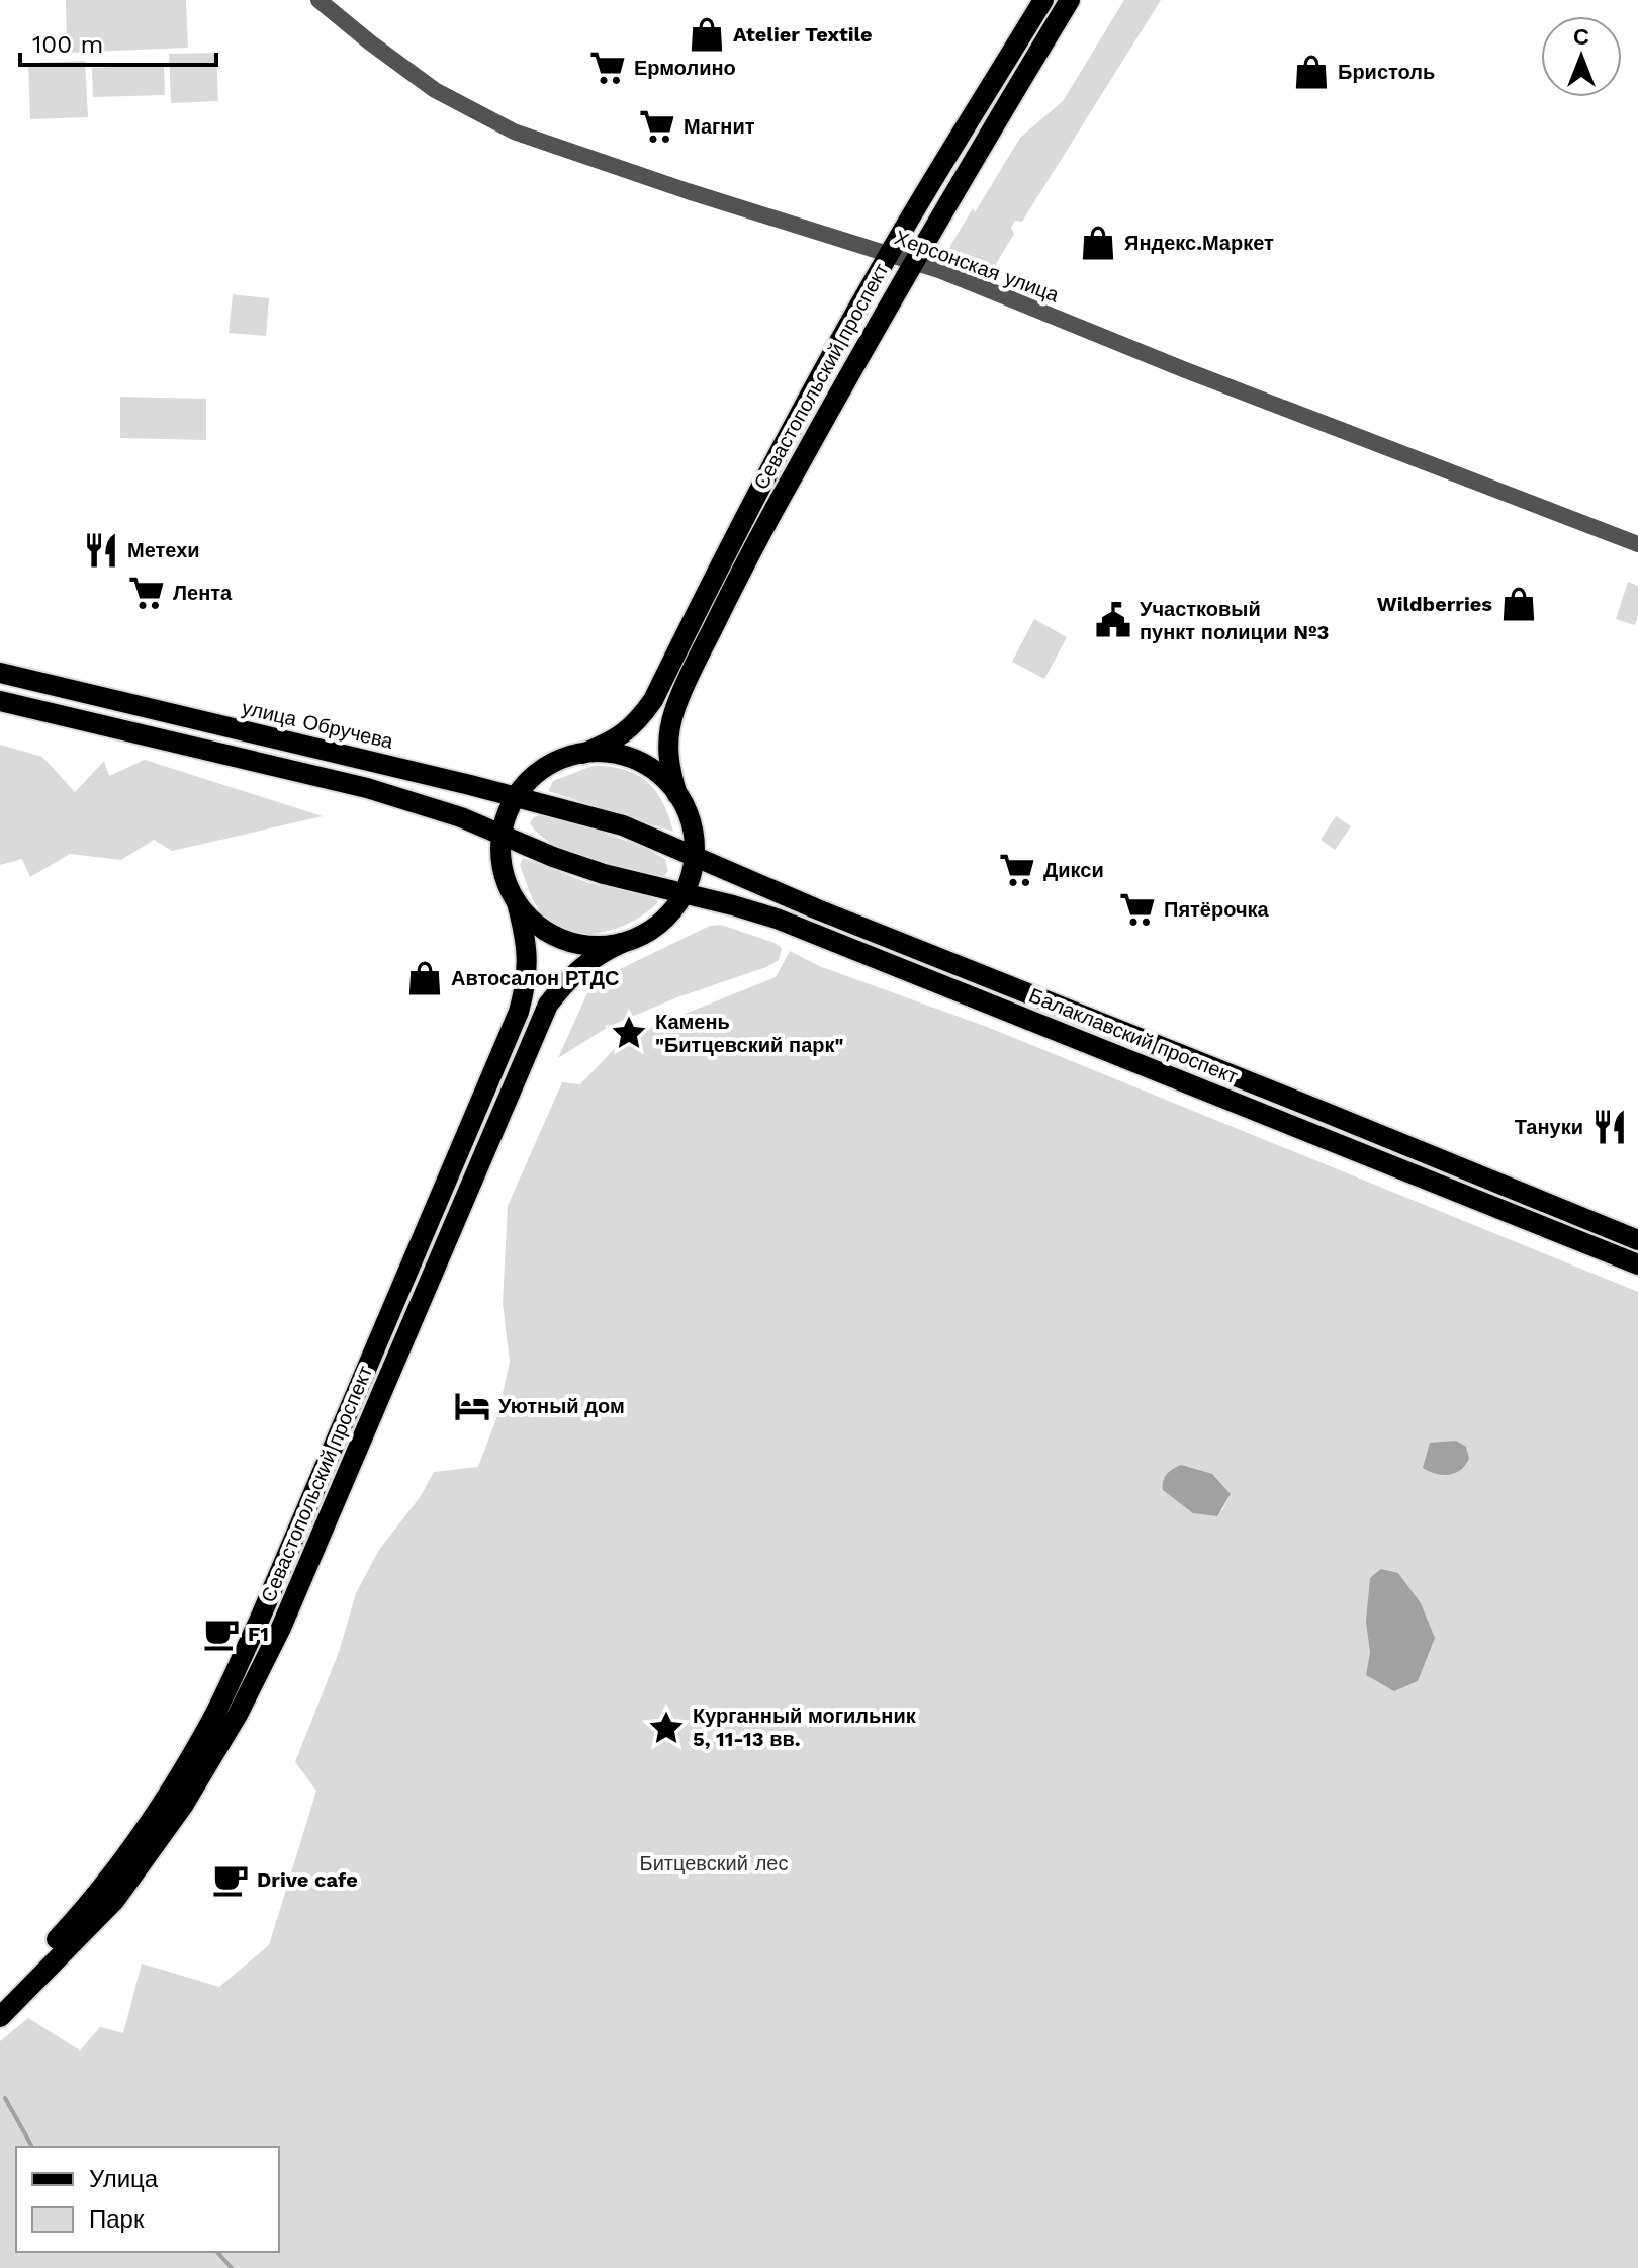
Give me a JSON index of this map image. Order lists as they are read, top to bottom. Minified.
{"streets":{"main road":["Севастопольский проспект","улица Обручева","Балаклавский проспект"],"street":["Херсонская улица"]},"crossings":[["Херсонская улица","Севастопольский проспект"],["Севастопольский проспект","улица Обручева"],["Севастопольский проспект","Балаклавский проспект"],["улица Обручева","Балаклавский проспект"]],"parks":["Битцевский лес"],"places":{"shop":["Atelier Textile","Бристоль","Яндекс.Маркет","Wildberries","Автосалон РТДС"],"supermarket":["Ермолино","Магнит","Лента","Дикси","Пятёрочка"],"restaurant":["Метехи","Тануки"],"public building":["Участковый пункт полиции №3"],"place":["Камень \"Битцевский парк\"","Курганный могильник 5, 11-13 вв."],"hotel":["Уютный дом"],"cafe":["F1","Drive cafe"]},"legend":["Улица","Парк"],"scale_bar":"100 m","north":"top"}
